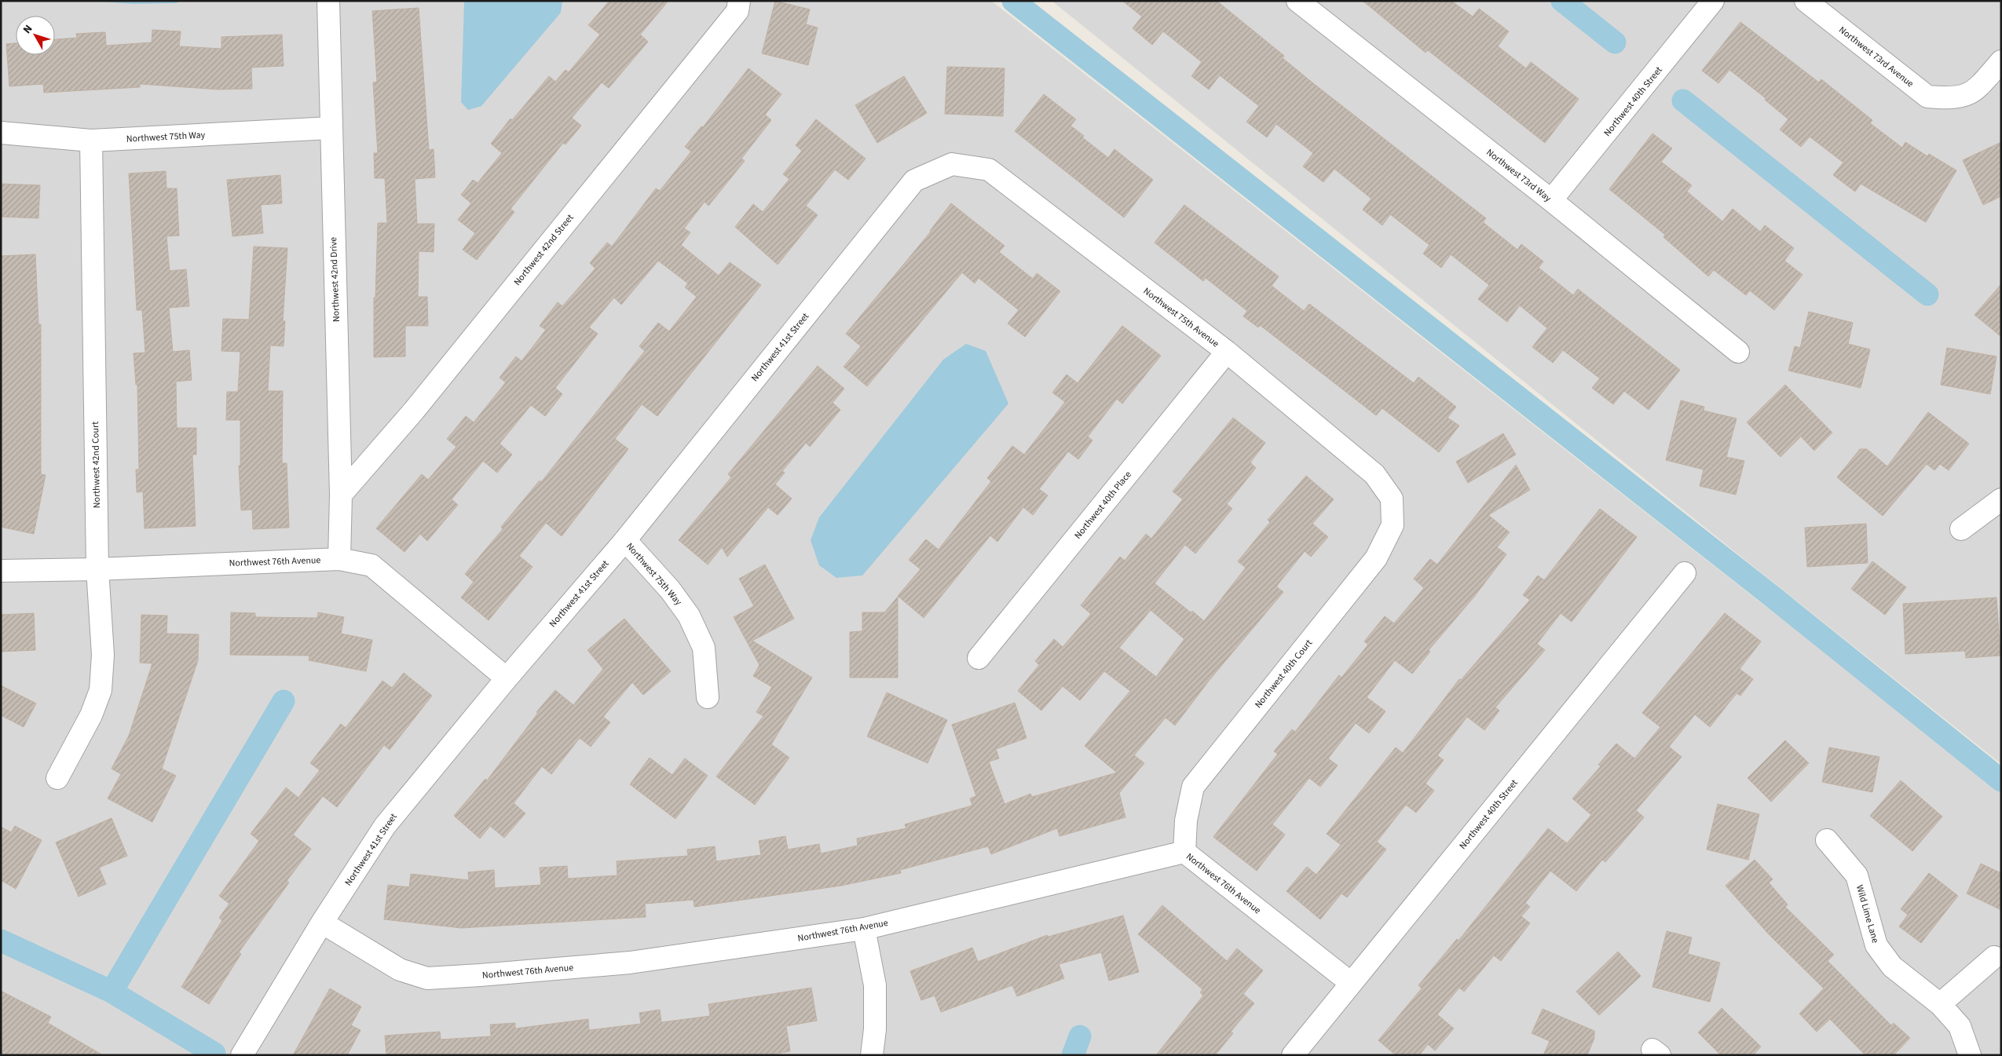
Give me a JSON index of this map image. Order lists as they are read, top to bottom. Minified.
{"streets":{"street":["Northwest 73rd Avenue","Northwest 40th Street","Northwest 75th Way","Northwest 73rd Way","Northwest 42nd Street","Northwest 42nd Drive","Northwest 75th Avenue","Northwest 41st Street","Northwest 42nd Court","Northwest 40th Place","Northwest 76th Avenue","Northwest 40th Court","Wild Lime Lane"]},"crossings":[["Northwest 40th Street","Northwest 73rd Way"],["Northwest 40th Street","Northwest 76th Avenue"],["Northwest 75th Way","Northwest 42nd Drive"],["Northwest 75th Way","Northwest 41st Street"],["Northwest 75th Way","Northwest 42nd Court"],["Northwest 42nd Street","Northwest 42nd Drive"],["Northwest 42nd Drive","Northwest 76th Avenue"],["Northwest 75th Avenue","Northwest 41st Street"],["Northwest 75th Avenue","Northwest 40th Place"],["Northwest 75th Avenue","Northwest 40th Court"],["Northwest 41st Street","Northwest 76th Avenue"],["Northwest 42nd Court","Northwest 76th Avenue"],["Northwest 76th Avenue","Northwest 40th Court"]],"north":"top left"}
